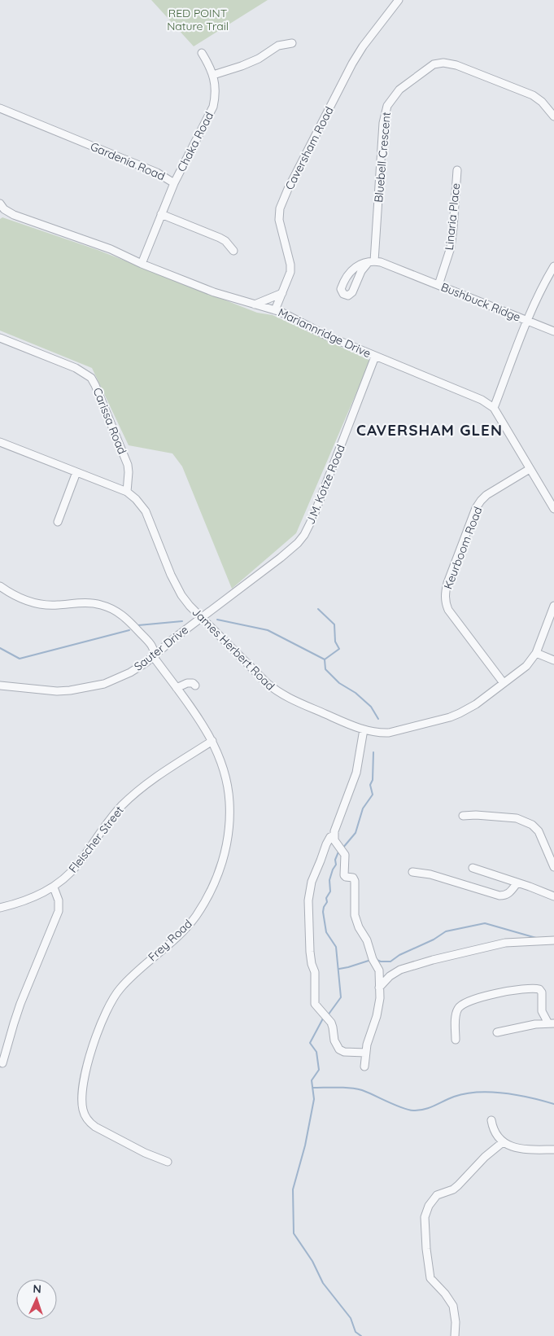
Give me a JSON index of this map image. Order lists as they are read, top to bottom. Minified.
{"streets":{"street":["Chaka Road","Caversham Road","Bluebell Crescent","Gardenia Road","Linaria Place","Bushbuck Ridge","Mariannridge Drive","Carissa Road","J.M. Kotze Road","Keurboom Road","Sauter Drive","James Herbert Road","Fleischer Street","Frey Road"]},"crossings":[["Chaka Road","Gardenia Road"],["Caversham Road","Mariannridge Drive"],["Bluebell Crescent","Bushbuck Ridge"],["Gardenia Road","Mariannridge Drive"],["Linaria Place","Bushbuck Ridge"],["Bushbuck Ridge","Mariannridge Drive"],["Mariannridge Drive","J.M. Kotze Road"],["Mariannridge Drive","Keurboom Road"],["Carissa Road","James Herbert Road"],["J.M. Kotze Road","Sauter Drive"],["J.M. Kotze Road","James Herbert Road"],["Keurboom Road","James Herbert Road"],["Sauter Drive","James Herbert Road"],["Sauter Drive","Frey Road"],["Fleischer Street","Frey Road"]],"districts":["CAVERSHAM GLEN"],"parks":["RED POINT Nature Trail"],"north":"top"}
